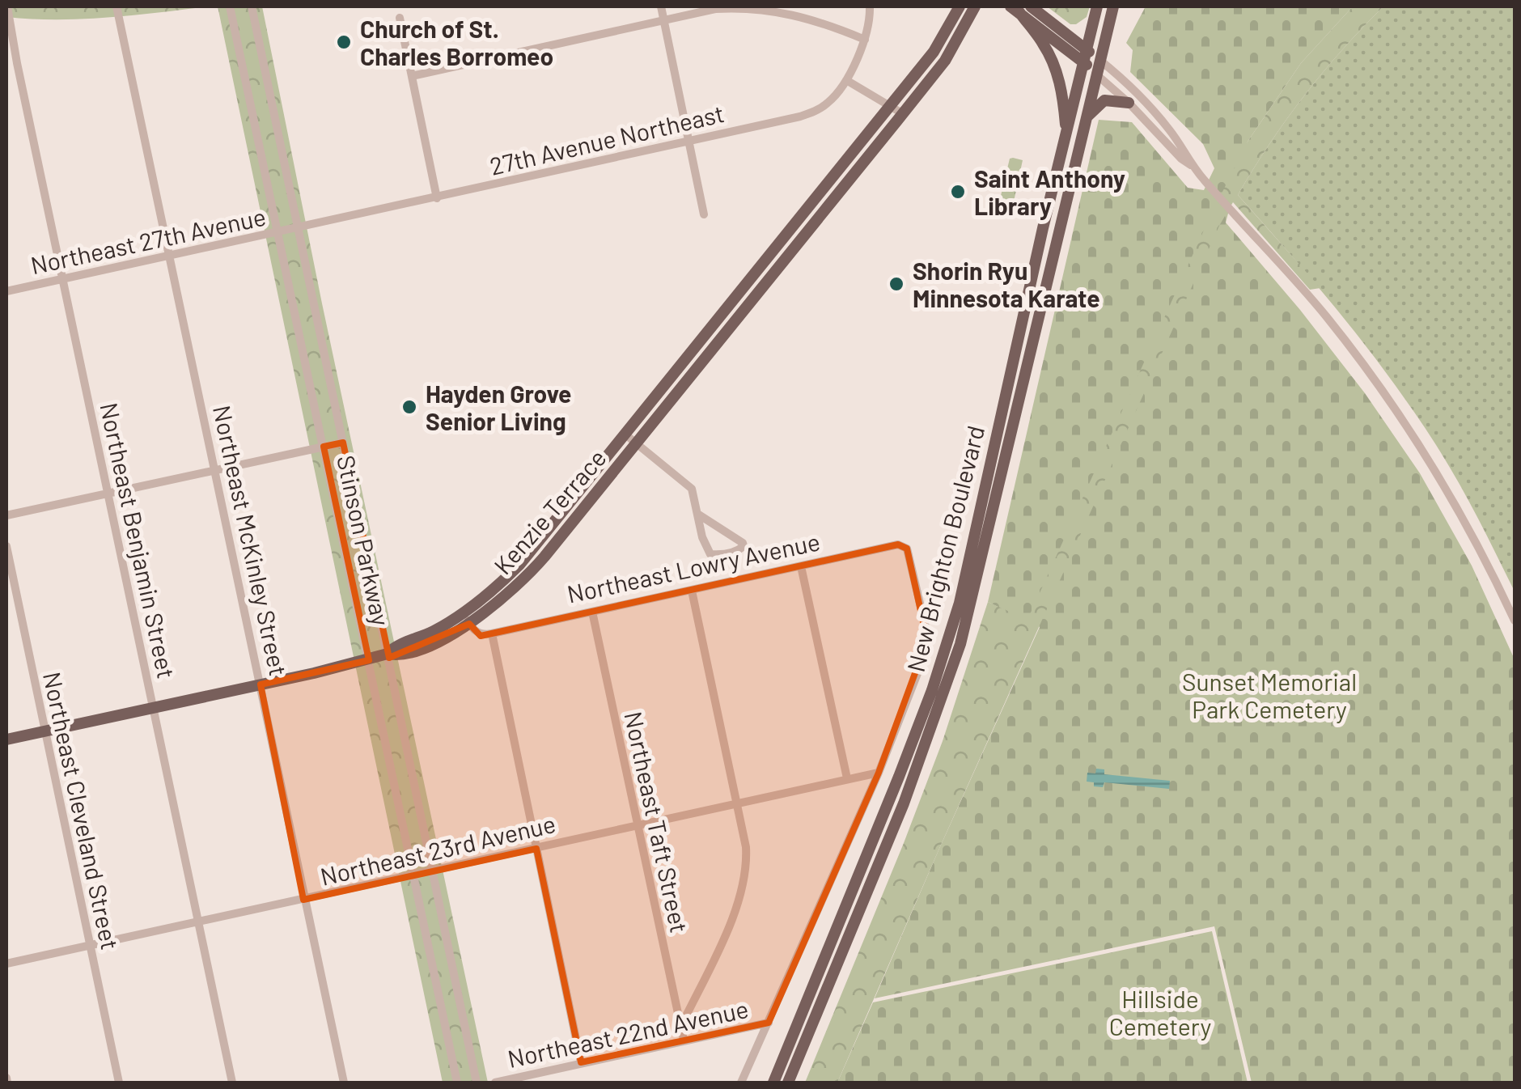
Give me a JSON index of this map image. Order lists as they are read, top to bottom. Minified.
{"streets":{"main road":["Kenzie Terrace","New Brighton Boulevard"],"street":["27th Avenue Northeast","Northeast 27th Avenue","Northeast Benjamin Street","Northeast McKinley Street","Stinson Parkway","Northeast Lowry Avenue","Northeast Cleveland Street","Northeast Taft Street","Northeast 23rd Avenue","Northeast 22nd Avenue"]},"crossings":[["27th Avenue Northeast","Northeast 27th Avenue"],["27th Avenue Northeast","Stinson Parkway"],["Northeast 27th Avenue","Northeast Benjamin Street"],["Northeast 27th Avenue","Northeast McKinley Street"],["Northeast 27th Avenue","Stinson Parkway"],["Kenzie Terrace","Stinson Parkway"],["Northeast Benjamin Street","Northeast 23rd Avenue"],["Northeast McKinley Street","Northeast 23rd Avenue"],["Stinson Parkway","Northeast 23rd Avenue"],["New Brighton Boulevard","Northeast Lowry Avenue"],["New Brighton Boulevard","Northeast 23rd Avenue"],["New Brighton Boulevard","Northeast 22nd Avenue"],["Northeast Lowry Avenue","Northeast Taft Street"],["Northeast Cleveland Street","Northeast 23rd Avenue"],["Northeast Taft Street","Northeast 23rd Avenue"],["Northeast Taft Street","Northeast 22nd Avenue"]],"parks":["Sunset Memorial Park Cemetery","Hillside Cemetery"],"places":["Church of St. Charles Borromeo","Saint Anthony Library","Shorin Ryu Minnesota Karate","Hayden Grove Senior Living"]}
